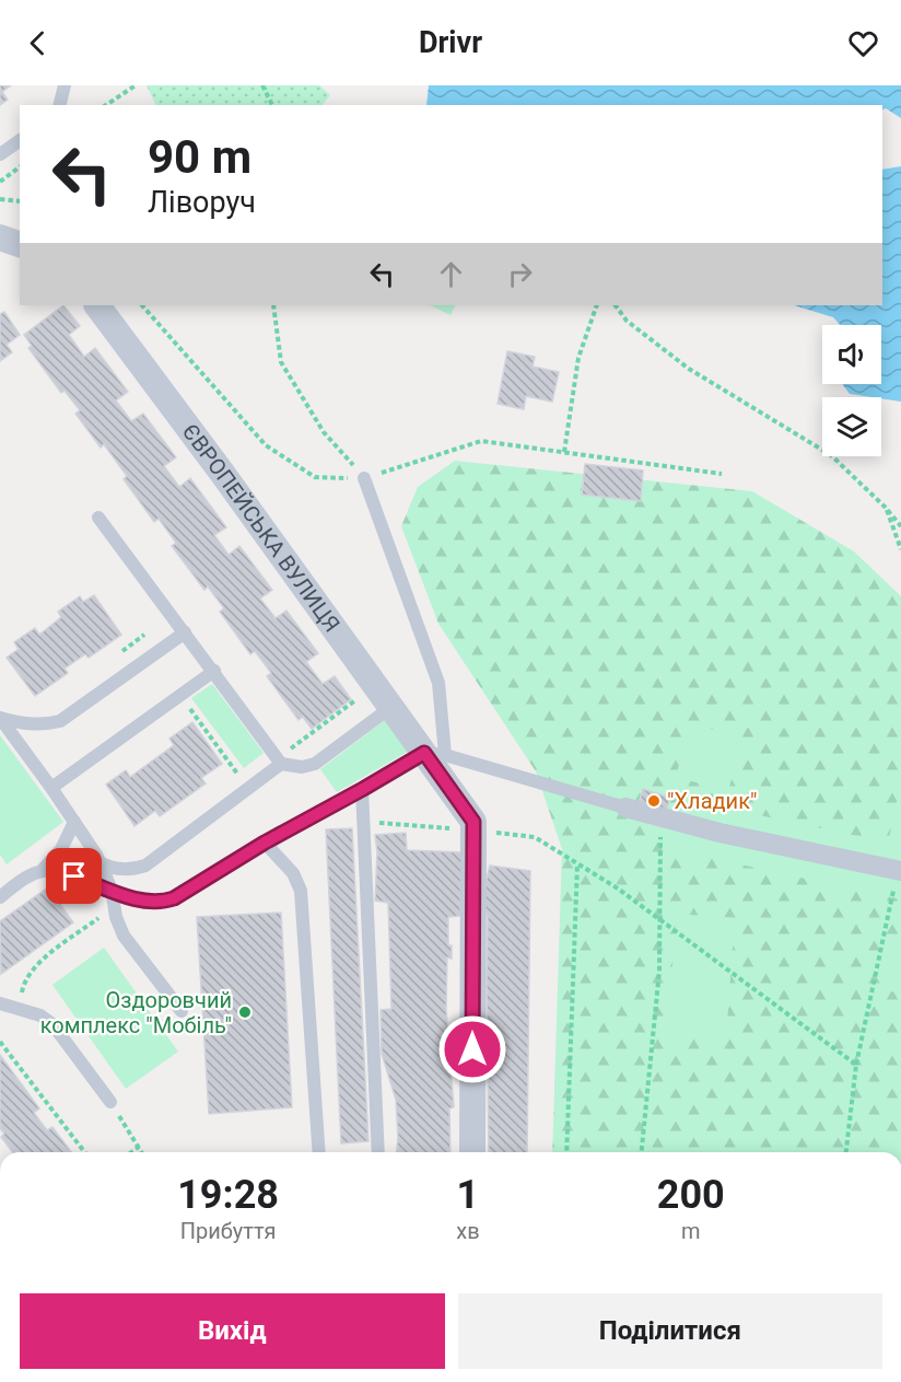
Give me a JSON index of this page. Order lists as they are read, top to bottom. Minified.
{"streets":{"street":["ЄВРОПЕЙСЬКА ВУЛИЦЯ"]},"places":["\"Хладик\"","Оздоровчий комплекс \"Мобіль\""],"page":{"header":"Drivr","turn":["90 m","Ліворуч"],"eta":["19:28","Прибуття","1","хв","200","m"],"buttons":["Вихід","Поділитися"]}}
